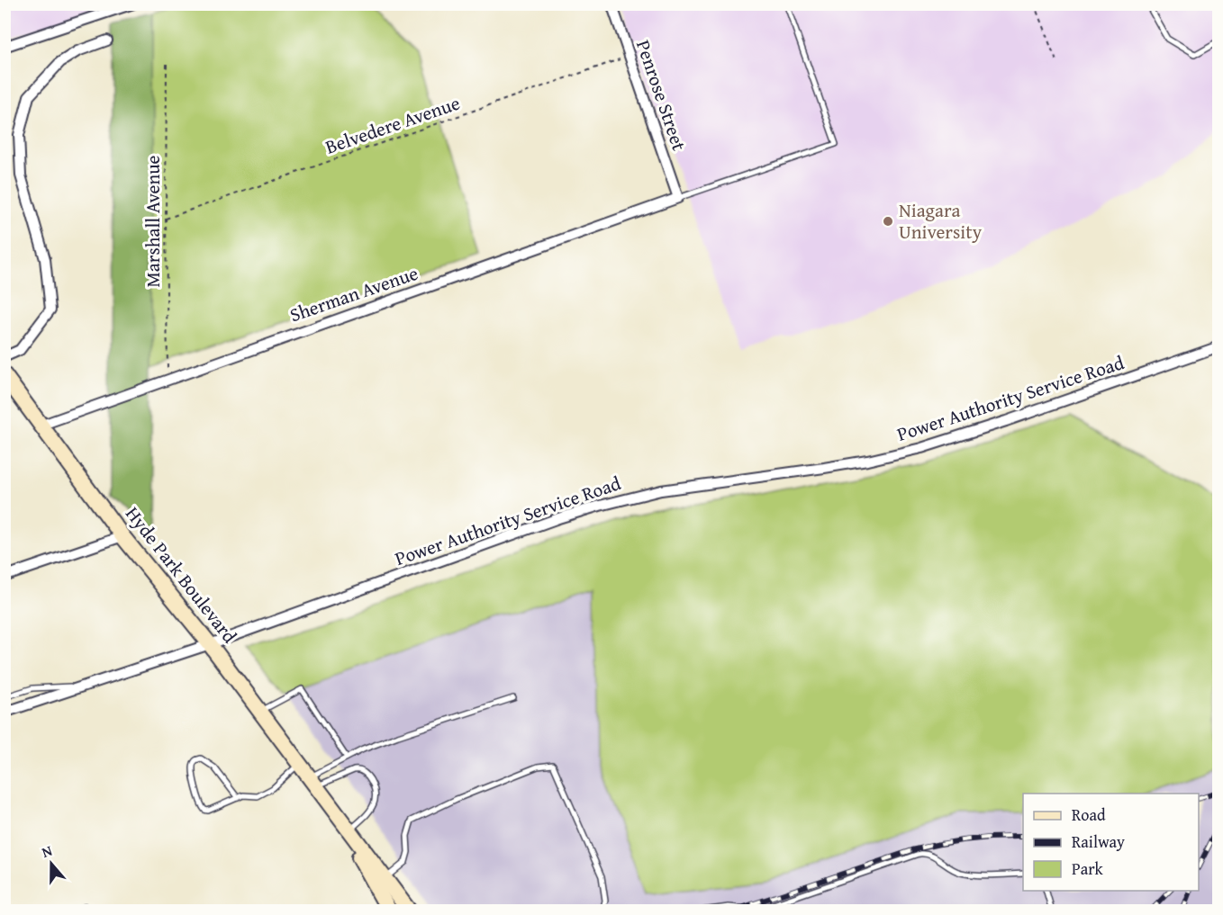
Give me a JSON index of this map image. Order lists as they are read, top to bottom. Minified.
{"streets":{"main road":["Hyde Park Boulevard"],"street":["Penrose Street","Sherman Avenue","Power Authority Service Road"],"path":["Belvedere Avenue","Marshall Avenue"]},"crossings":[["Penrose Street","Belvedere Avenue"],["Penrose Street","Sherman Avenue"],["Belvedere Avenue","Marshall Avenue"],["Marshall Avenue","Sherman Avenue"],["Sherman Avenue","Hyde Park Boulevard"],["Power Authority Service Road","Hyde Park Boulevard"]],"places":["Niagara University"],"legend":["Road","Railway","Park"],"north":"top"}
